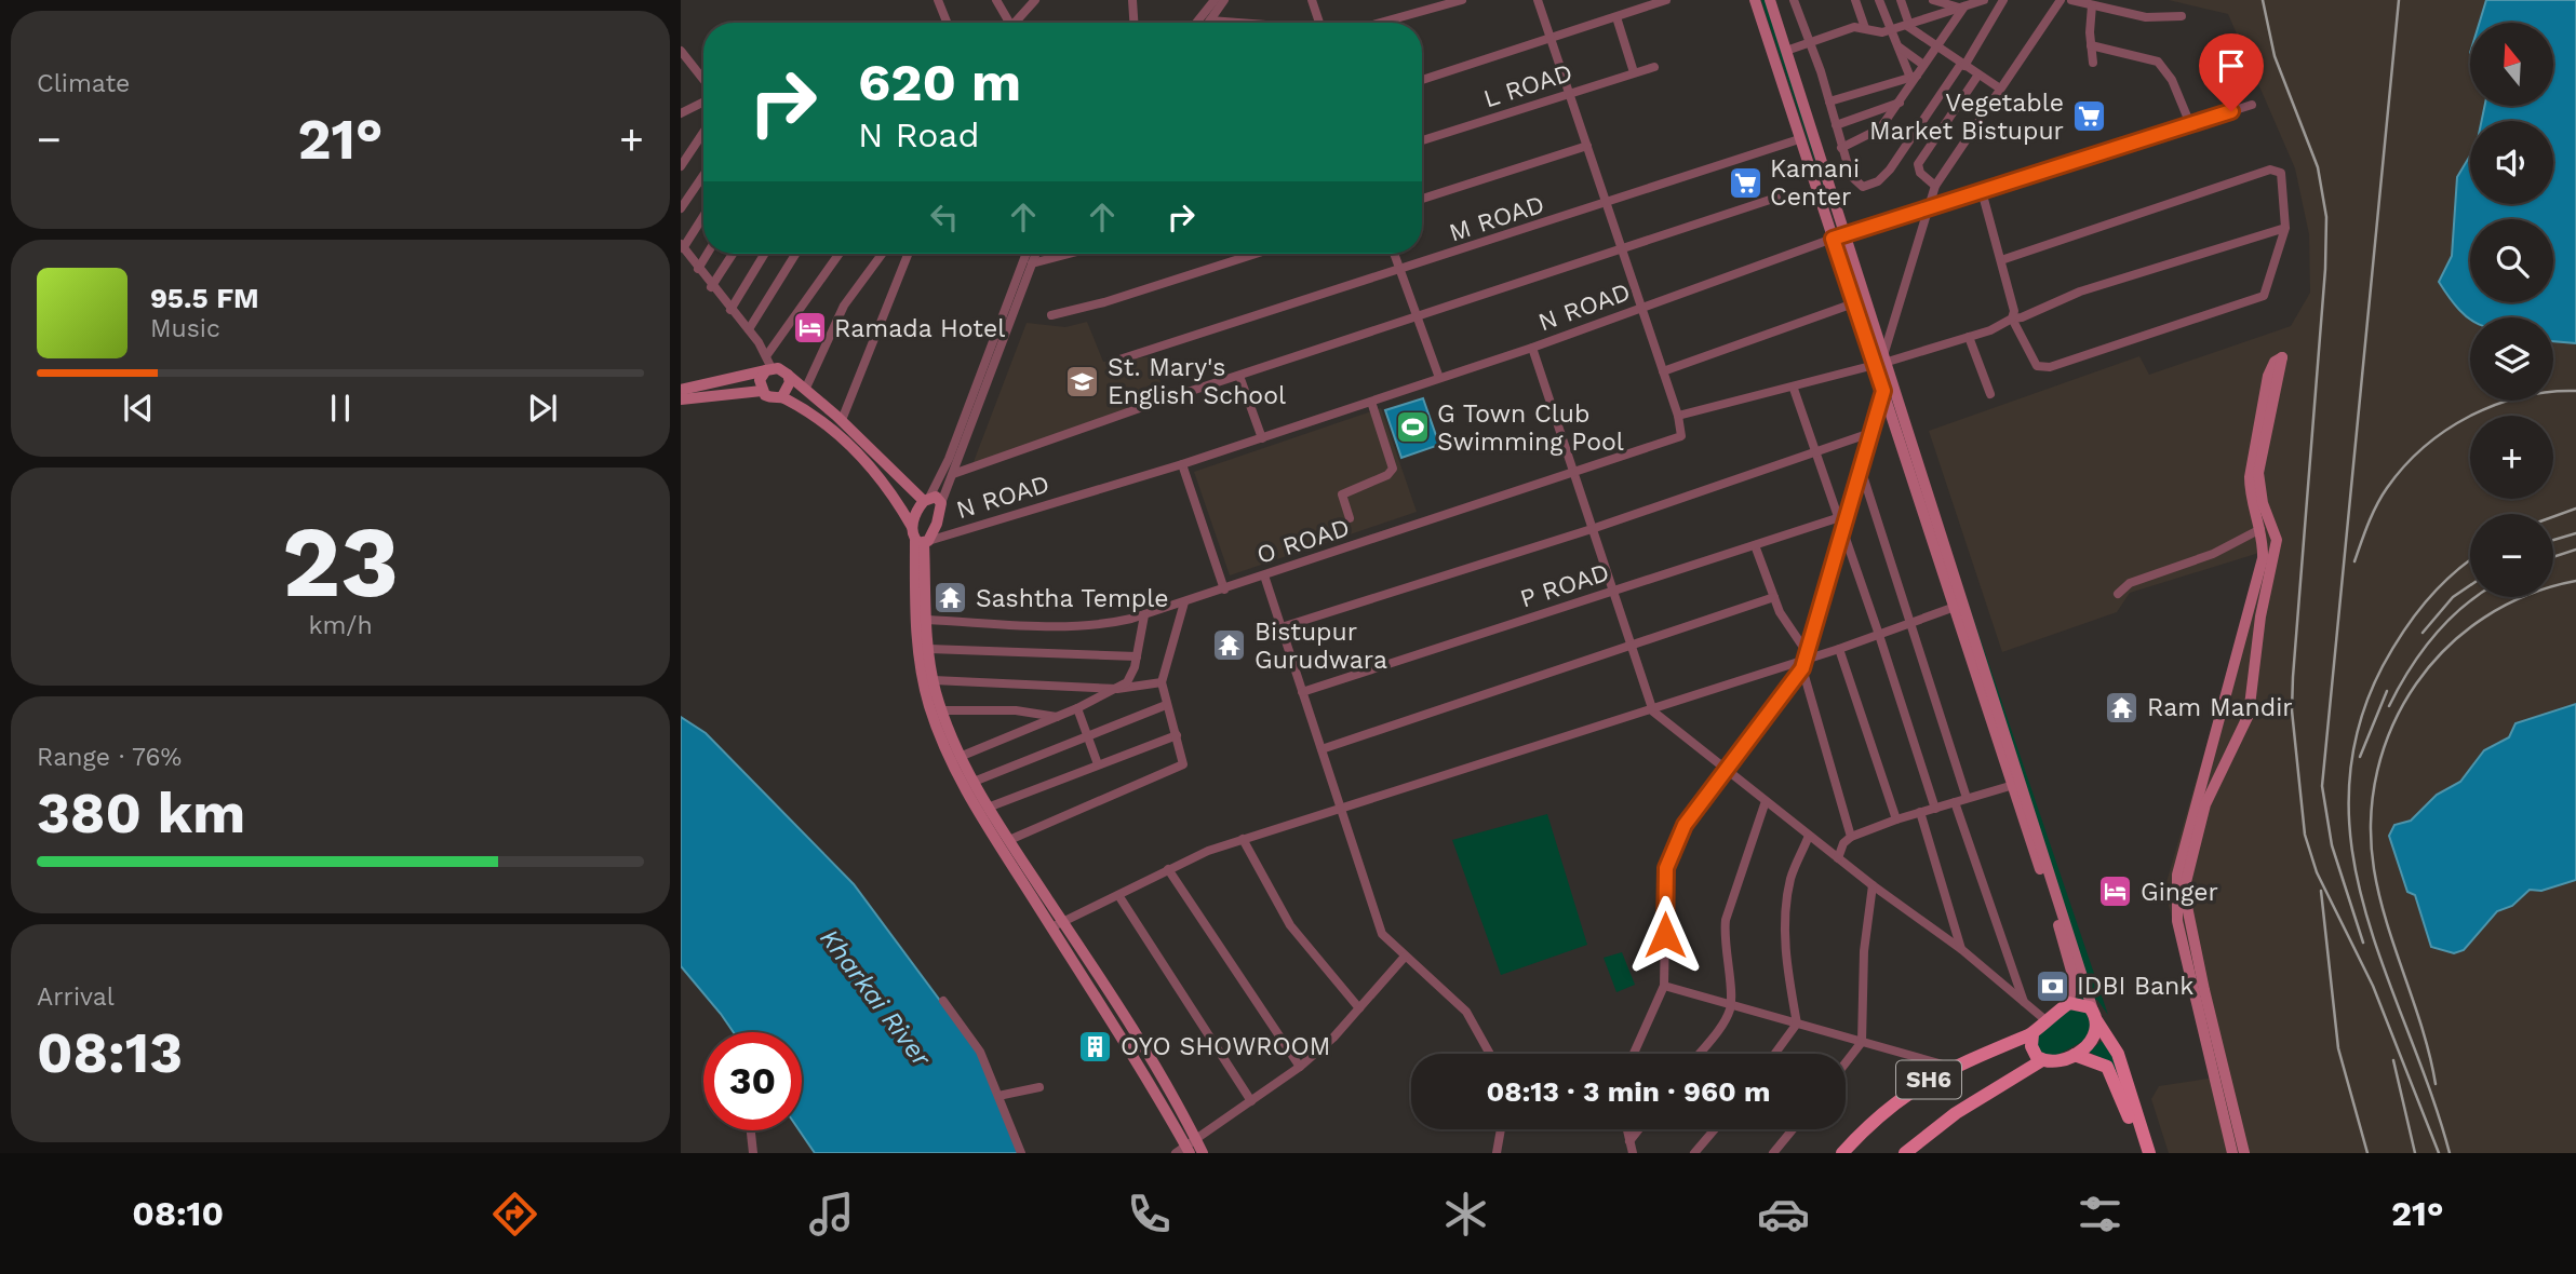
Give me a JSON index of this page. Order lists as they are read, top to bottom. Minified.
{"streets":{"main road":["SH6"],"street":["L ROAD","M ROAD","N ROAD","O ROAD","P ROAD"]},"water":["Kharkai River"],"places":{"supermarket":["Vegetable Market Bistupur","Kamani Center"],"hotel":["Ramada Hotel","Ginger"],"school or university":["St. Mary's English School"],"sports":["G Town Club Swimming Pool"],"temple":["Sashtha Temple","Bistupur Gurudwara","Ram Mandir"],"bank":["IDBI Bank"],"building":["OYO SHOWROOM"]},"north":"top","page":{"tile":["Climate",["23","km/h"],["Range · 76%","380 km"],["Arrival","08:13"]],"map_buttons":["+","−"],"turn":["620 m","N Road"],"heat":["−","21°","+"],"song":["95.5 FM","Music"],"limit":"30","trip":"08:13 · 3 min · 960 m","tabs":["08:10","21°"]}}
